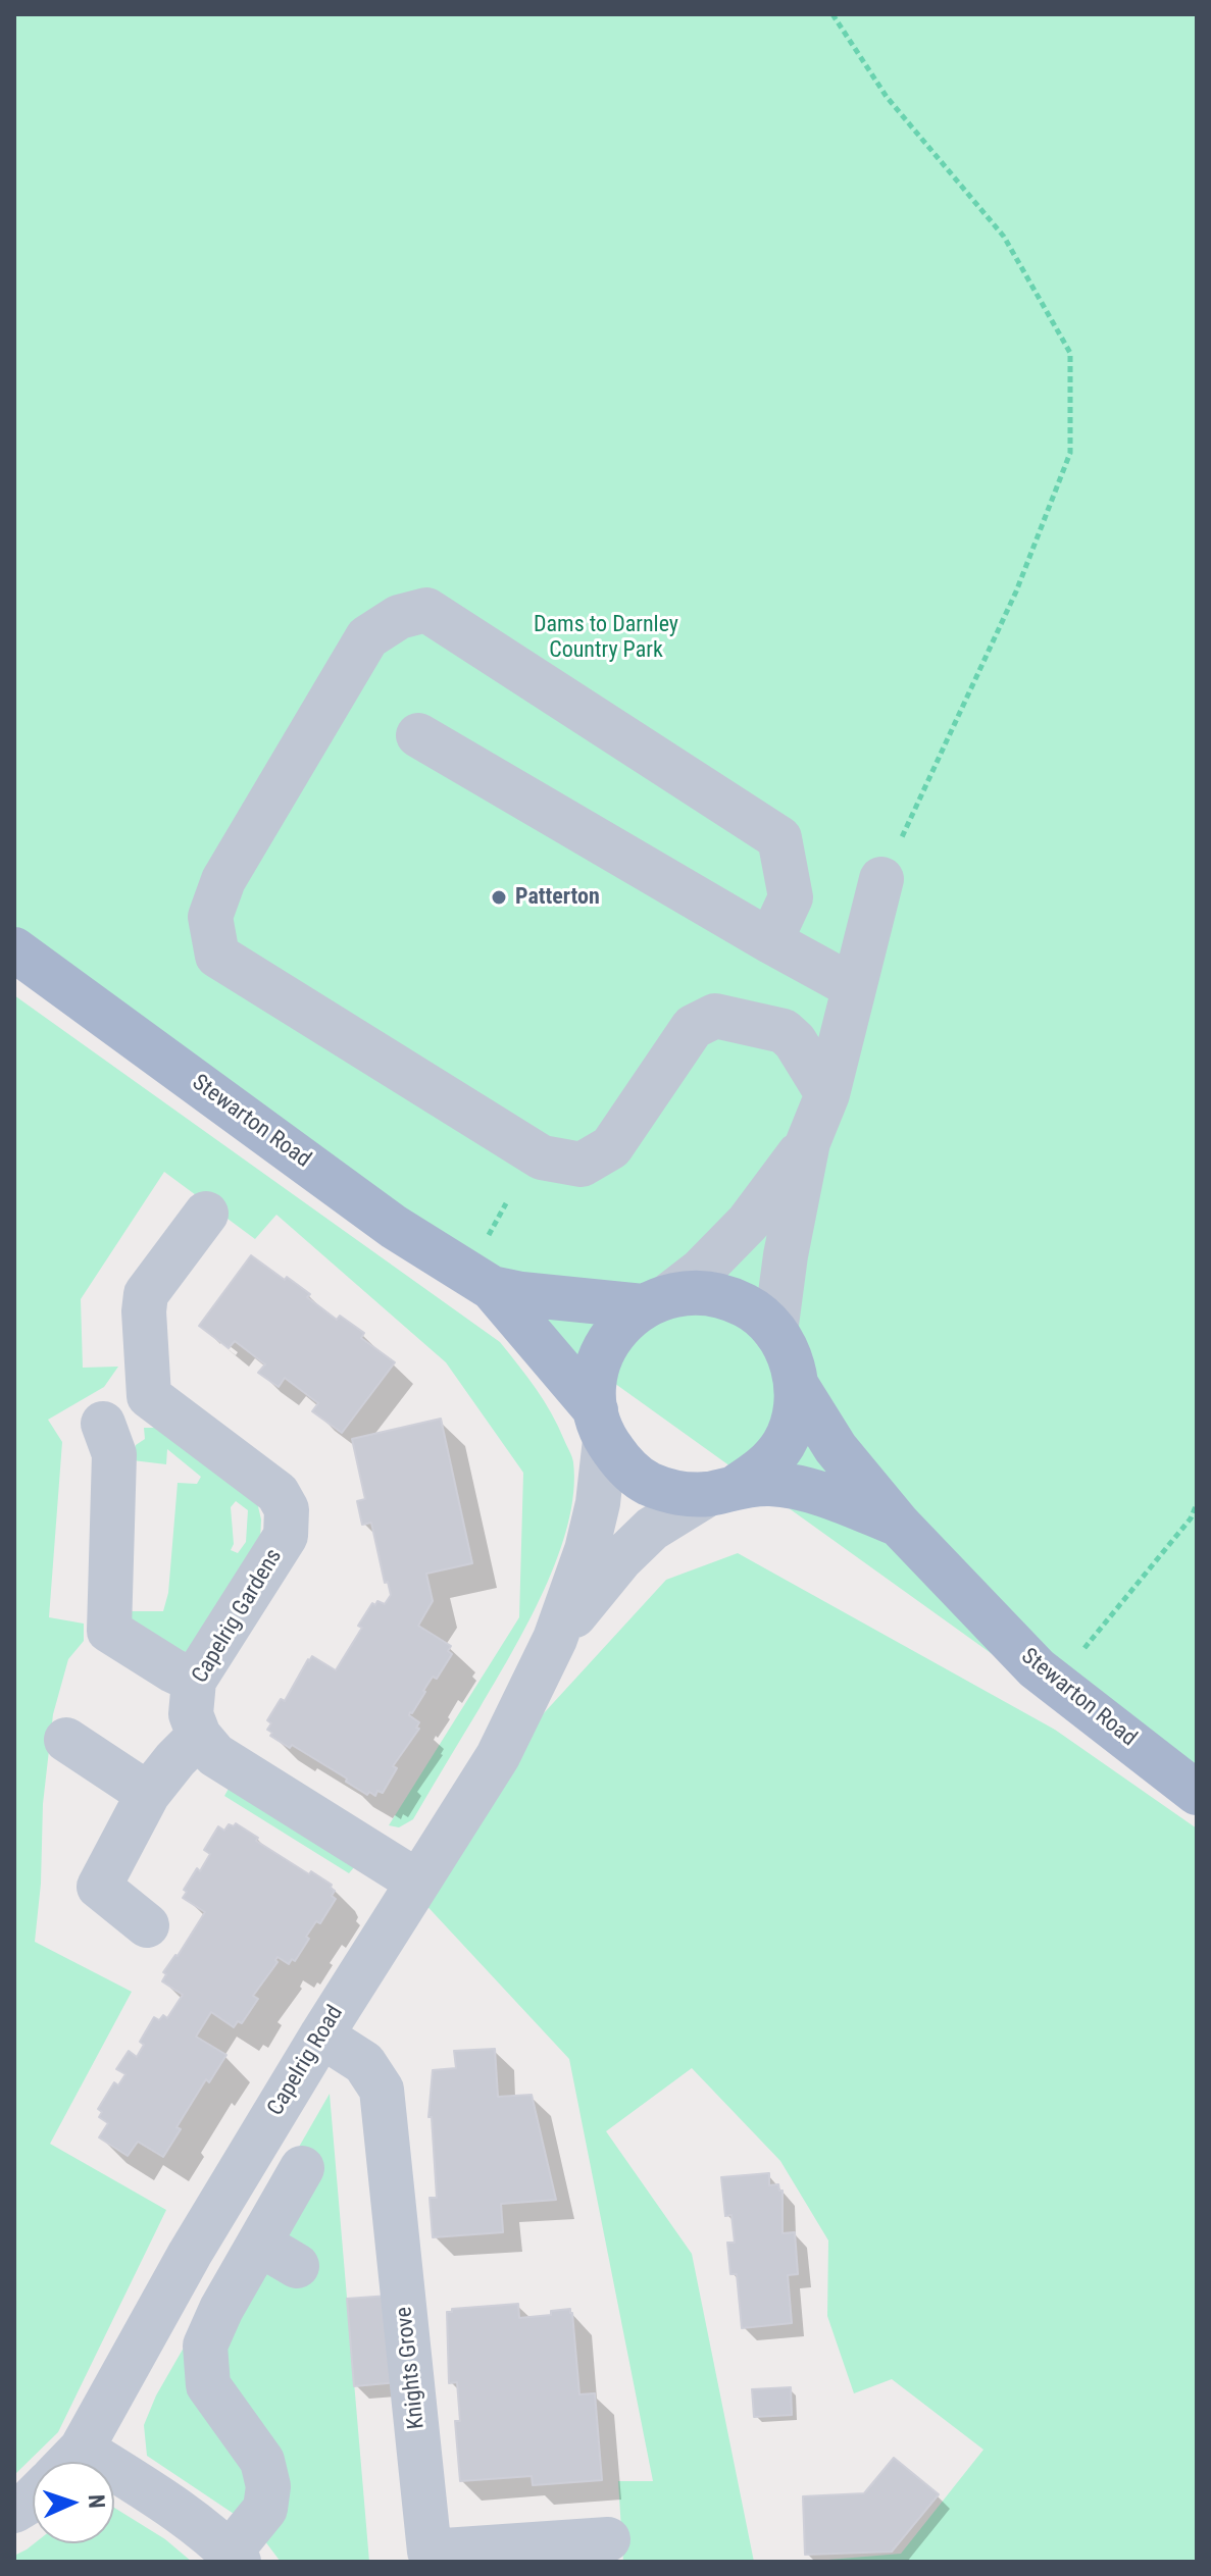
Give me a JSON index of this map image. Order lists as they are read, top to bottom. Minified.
{"streets":{"main road":["Stewarton Road"],"street":["Capelrig Gardens","Capelrig Road","Knights Grove"]},"crossings":[["Stewarton Road","Capelrig Road"],["Capelrig Road","Knights Grove"]],"parks":["Dams to Darnley Country Park"],"places":["Patterton"],"north":"right"}
